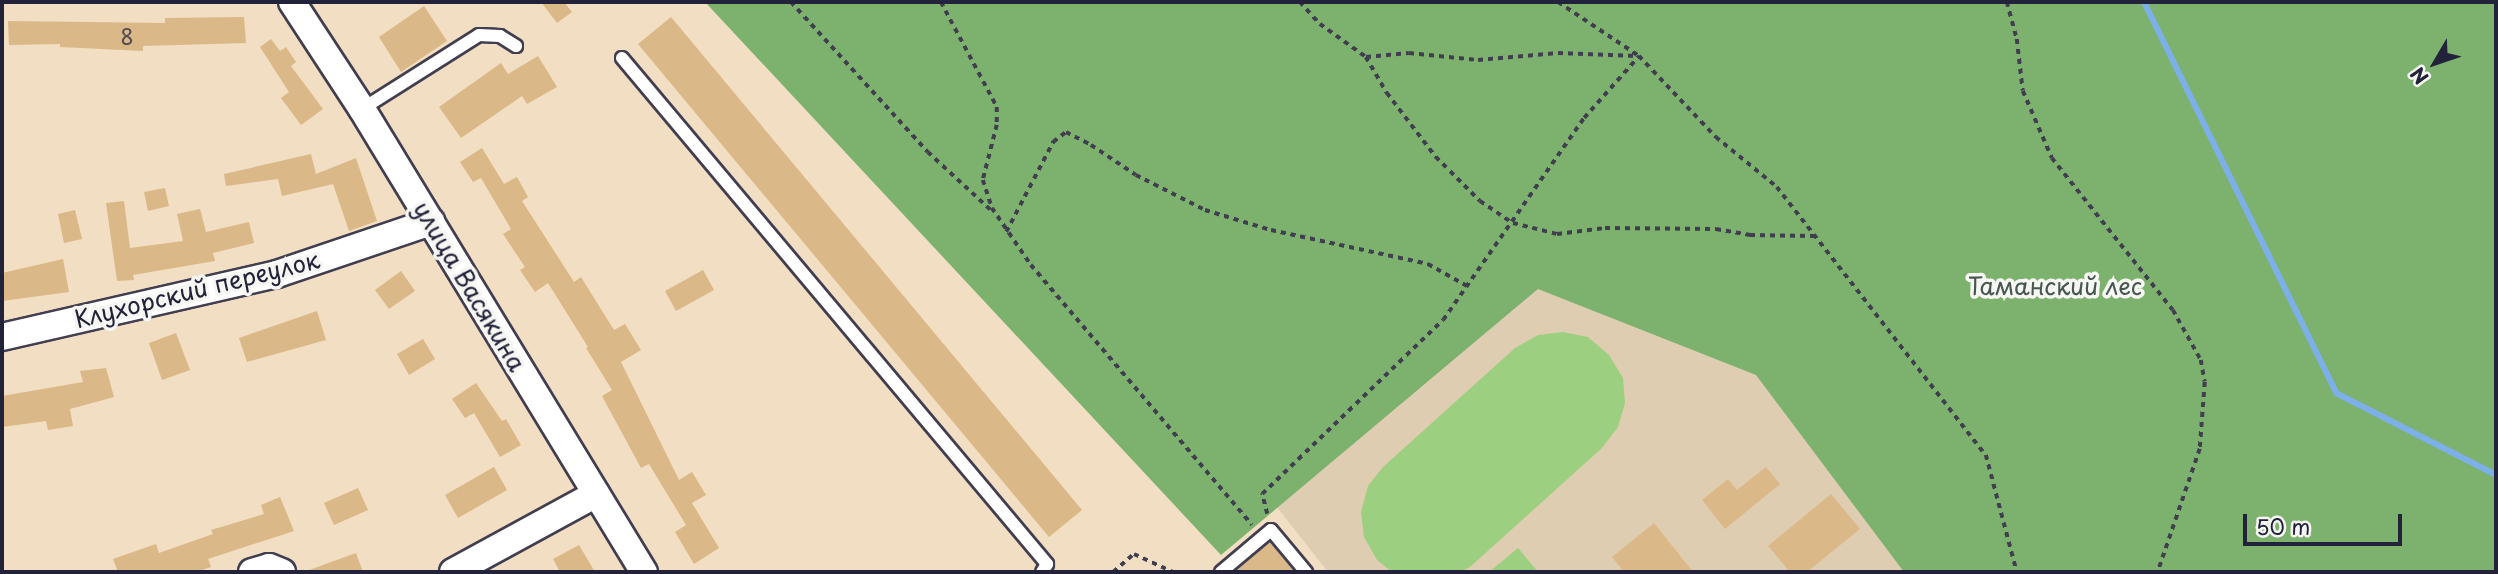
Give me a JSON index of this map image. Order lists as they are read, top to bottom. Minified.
{"streets":{"street":["улица Васякина","Клухорский переулок"]},"crossings":[["улица Васякина","Клухорский переулок"]],"parks":["Таманский лес"],"house_numbers":["8"],"scale_bar":"50 m","north":"bottom left"}
